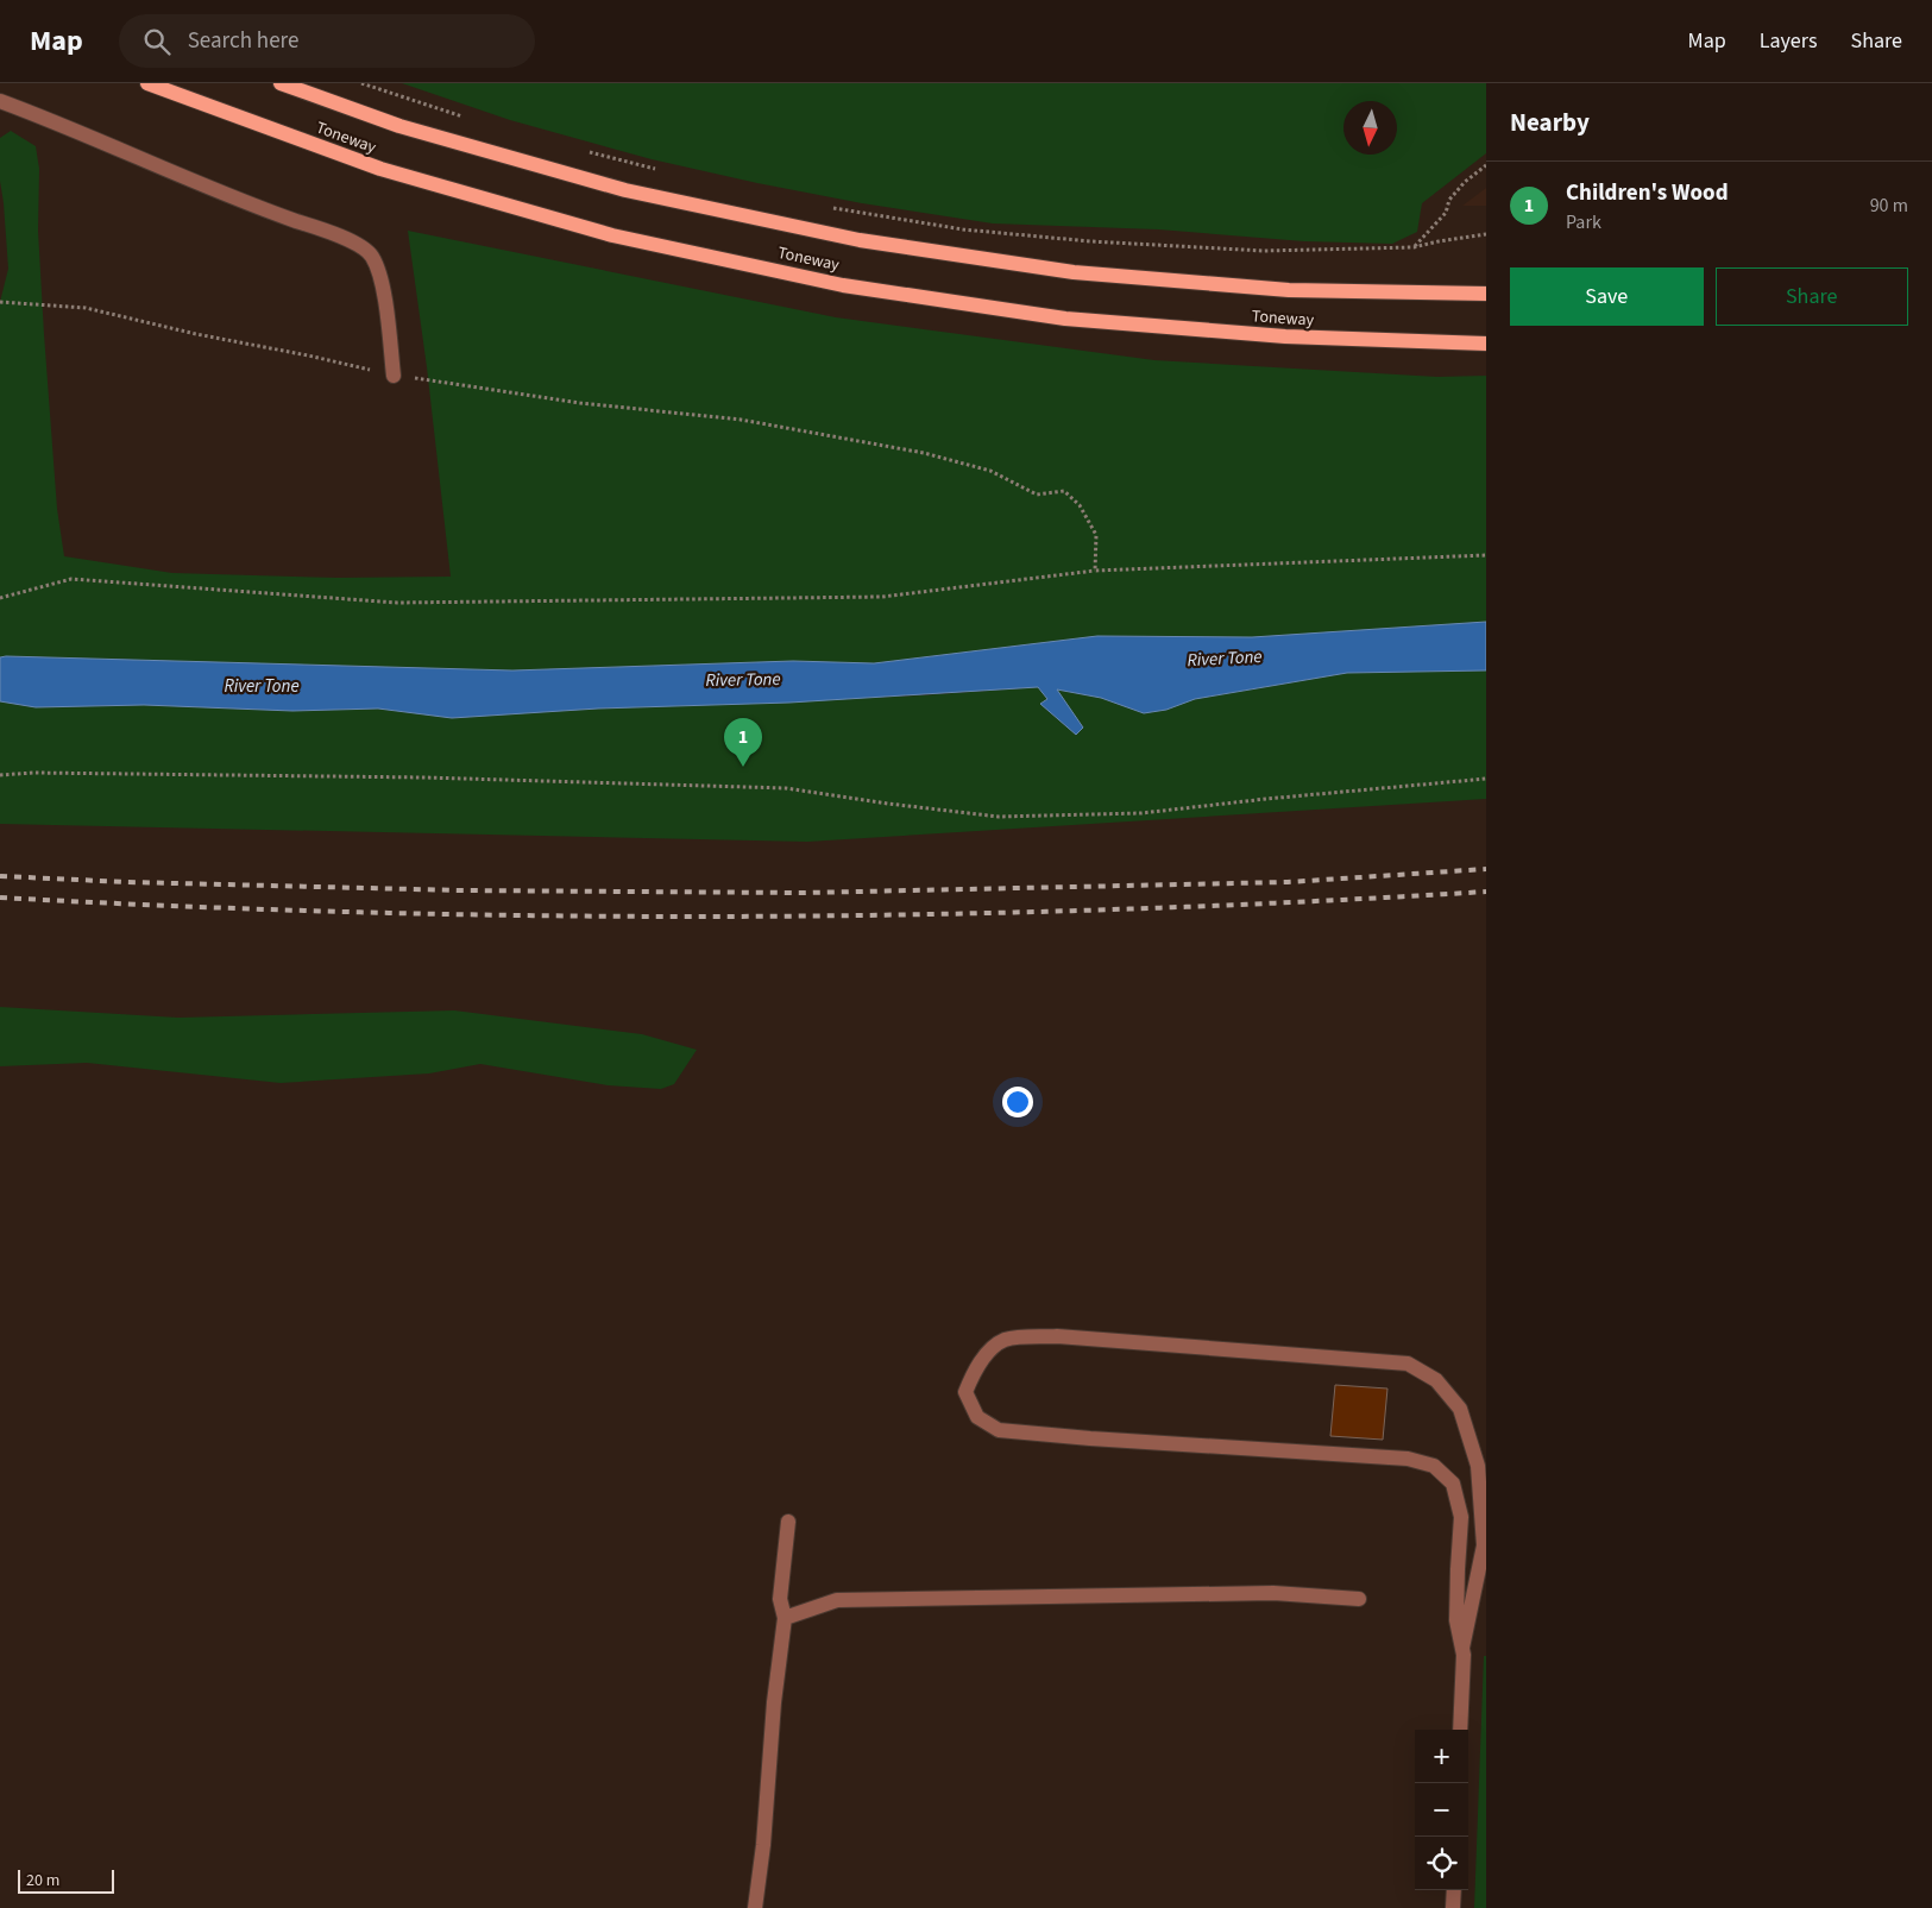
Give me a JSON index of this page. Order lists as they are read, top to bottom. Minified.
{"streets":{"main road":["Toneway"]},"water":["River Tone"],"scale_bar":"20 m","north":"bottom","page":{"header":"Map","search":"Search here","nav":["Map","Layers","Share"],"heading":"Nearby","list":[{"mark":"1","name":"Children's Wood","note":"Park","value":"90 m"}],"buttons":["Save","Share"],"pins":"1","map_buttons":["+","−"],"scale":"20 m"}}
